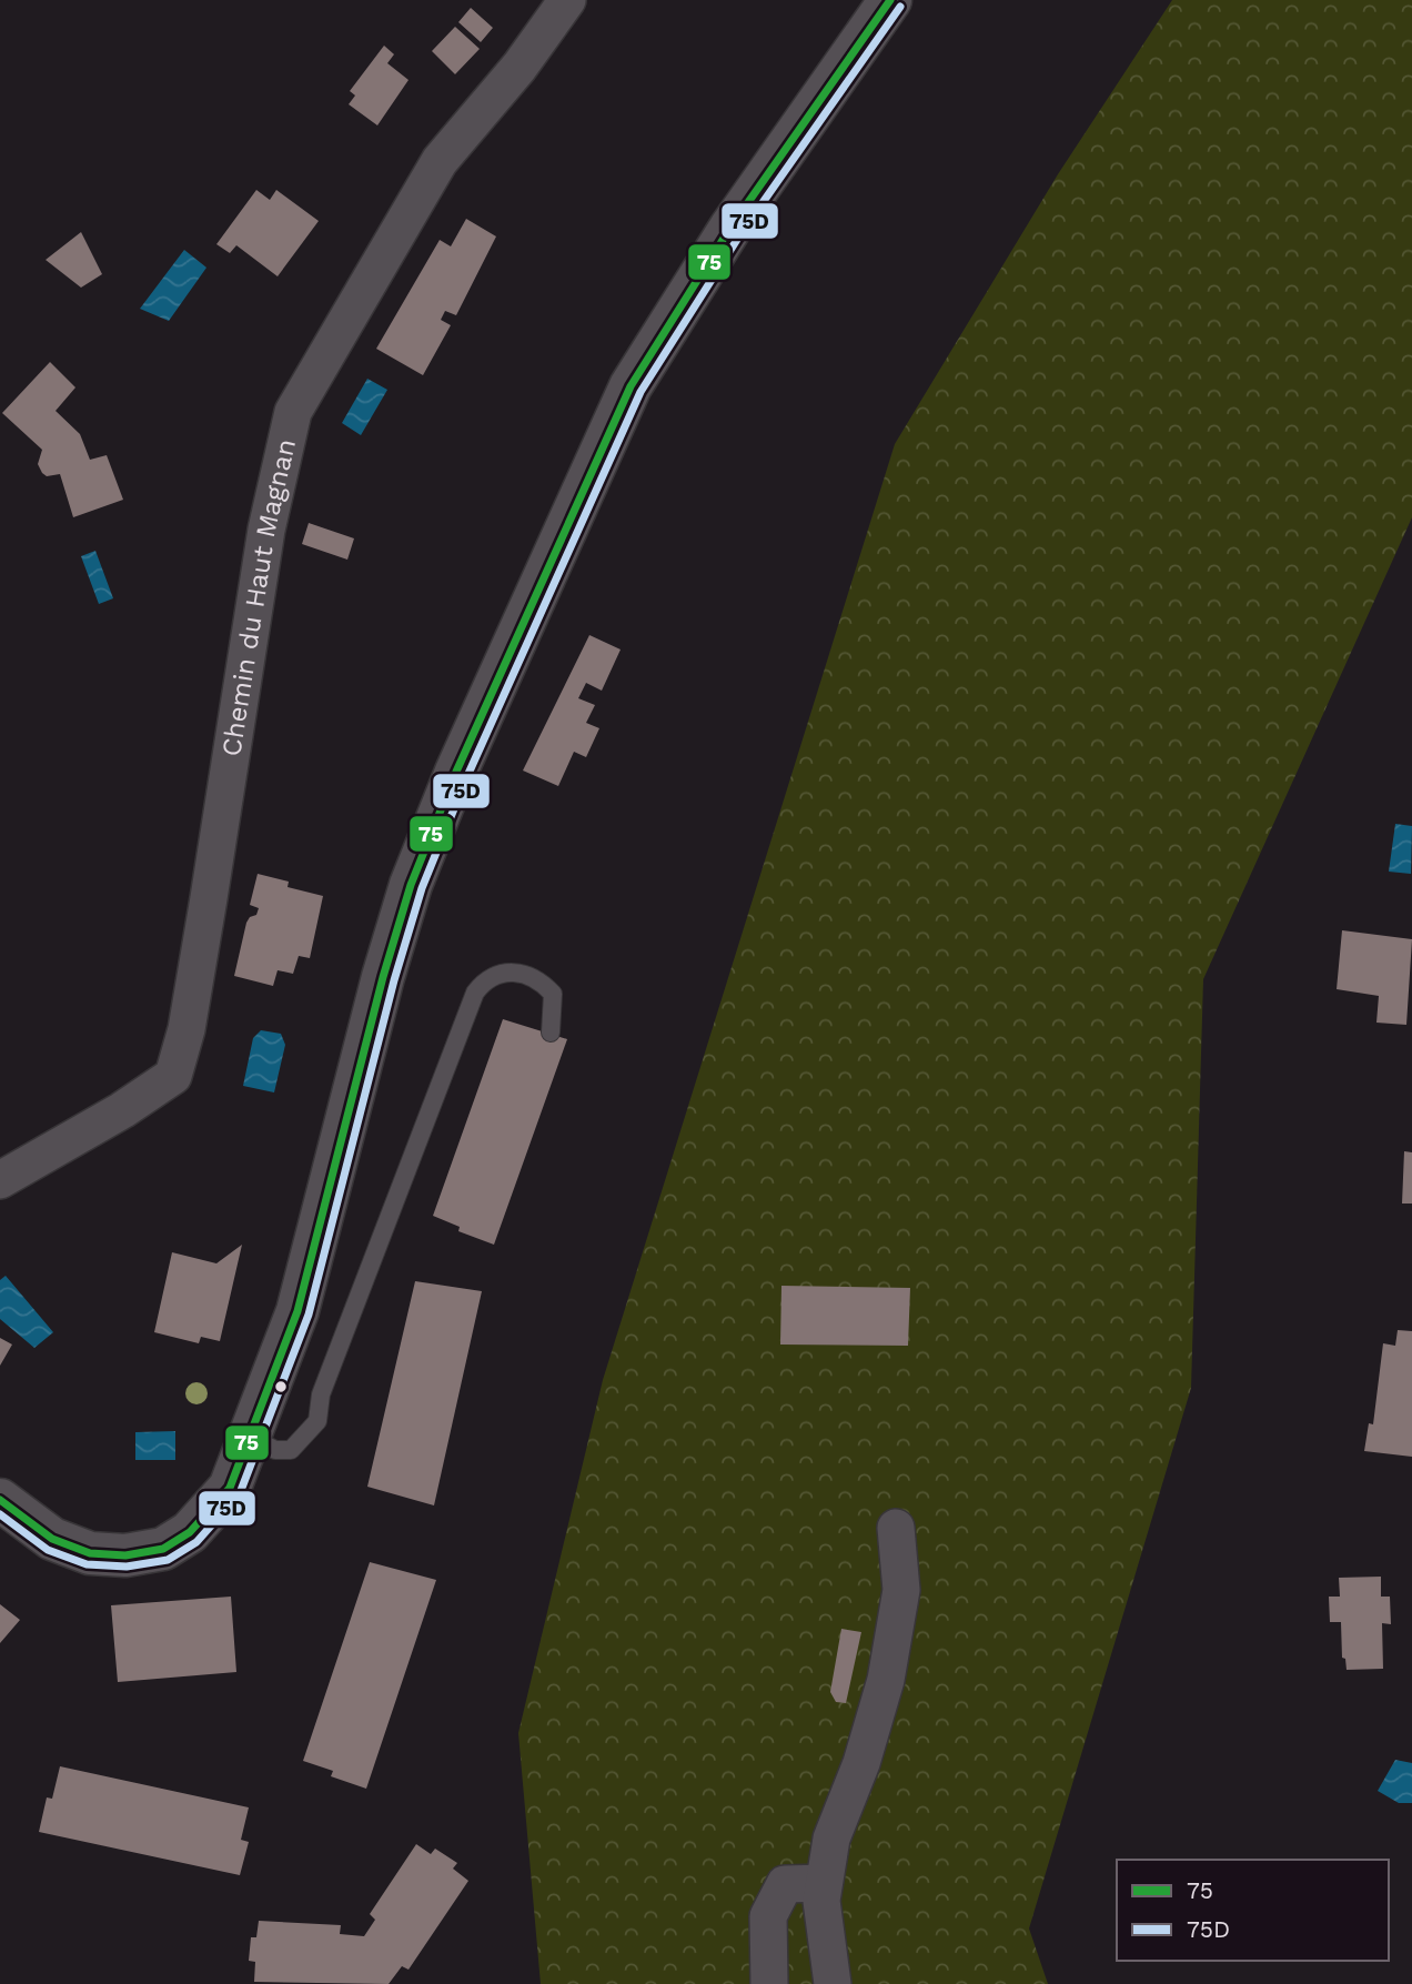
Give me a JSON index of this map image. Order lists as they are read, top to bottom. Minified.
{"streets":{"street":["Chemin du Haut Magnan"]},"lines":["transit line 75","transit line 75D"],"legend":["75","75D"]}
